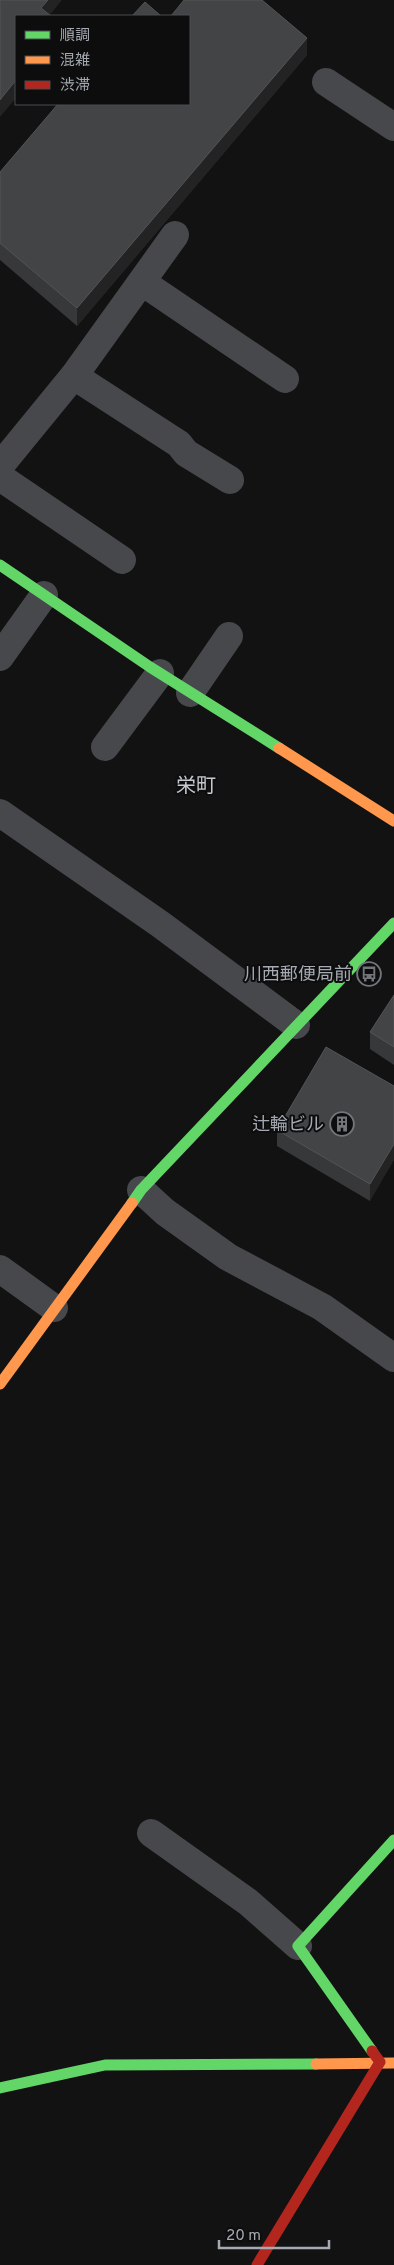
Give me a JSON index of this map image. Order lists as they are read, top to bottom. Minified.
{"districts":["栄町"],"places":{"bus stop":["川西郵便局前"],"building":["辻輪ビル"]},"legend":["順調","混雑","渋滞"],"scale_bar":"20 m"}
